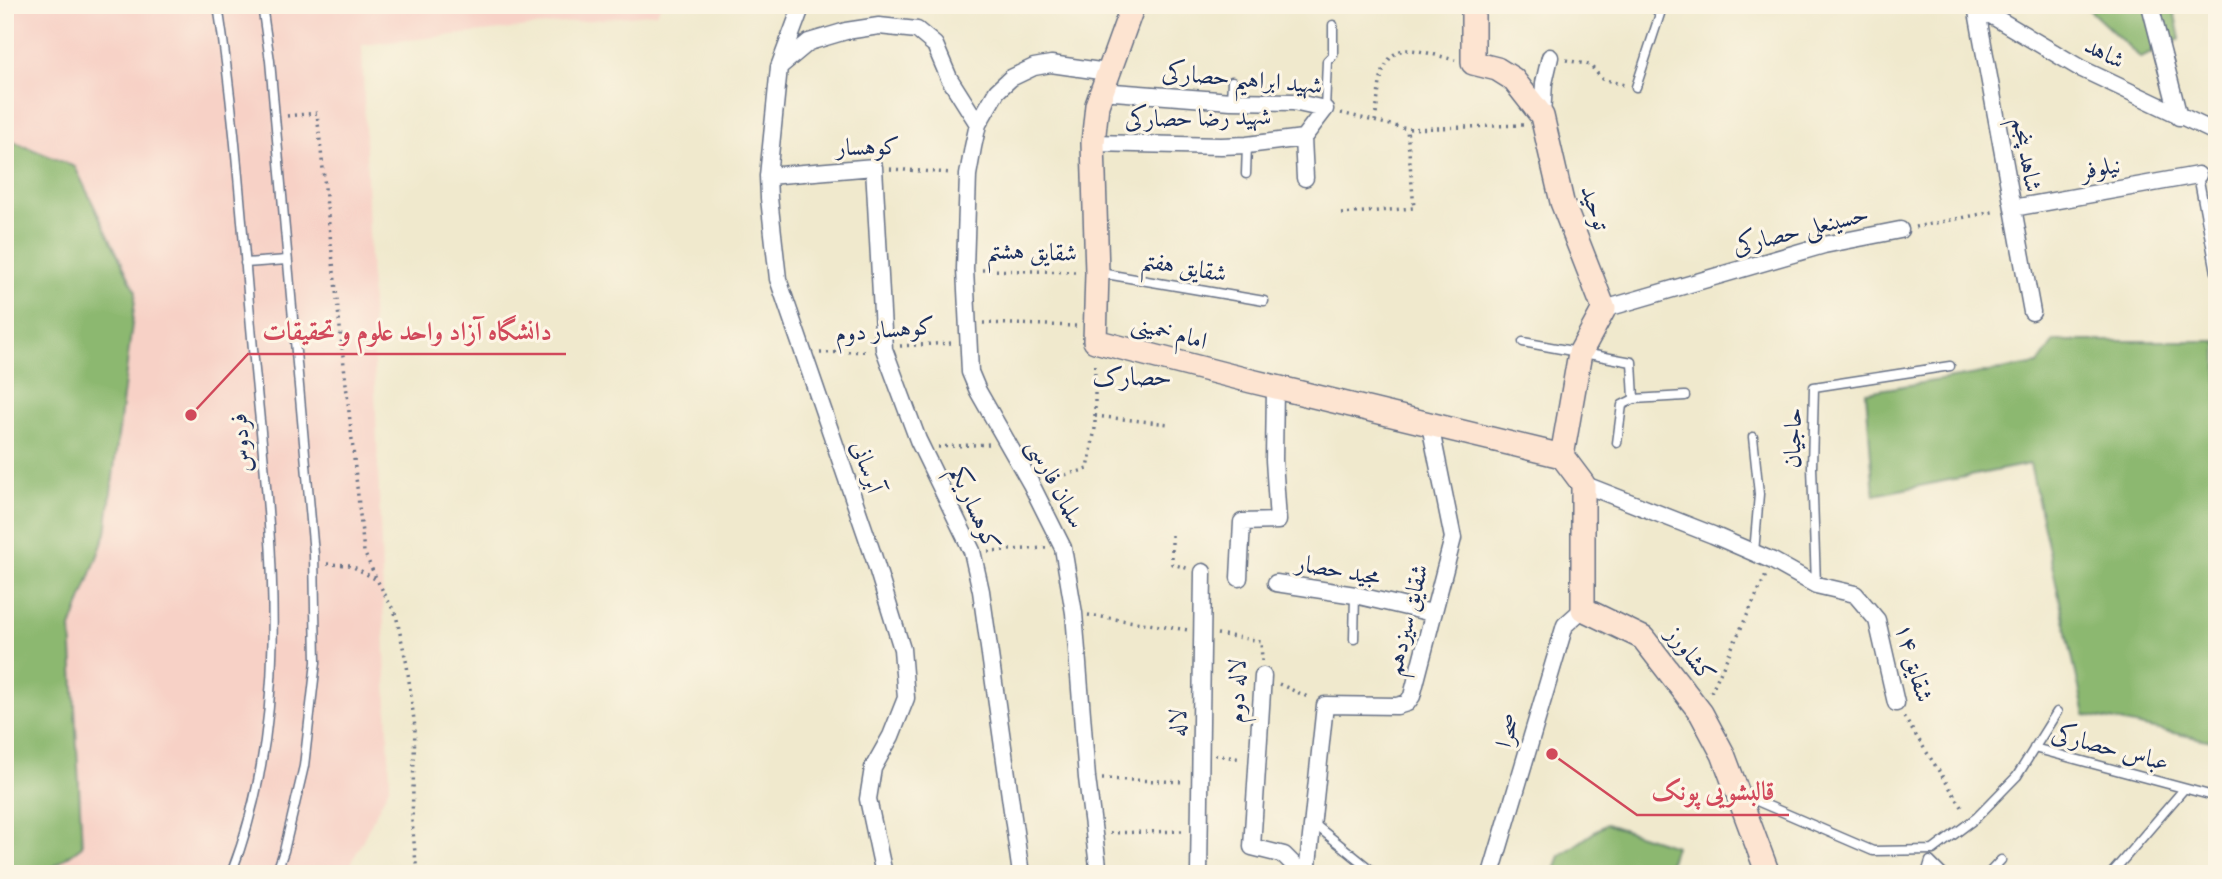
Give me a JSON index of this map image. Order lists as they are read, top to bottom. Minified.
{"streets":{"street":["شاهد","شهید ابراهیم حصارکی","شهید رضا حصارکی","کوهسار","شاهد پنجم","نیلوفر","توحید","حسینعلی حصارکی","امام خمینی","آبرسانی","سلمان فارسی","کوهسار یکم","مجید حصار","شقایق سیزدهم","کشاورز","شقایق ۱۴","لاله دوم","لاله","صحرا"],"lane":["شقایق هفتم","حاجیان","فردوس","عباس حصارکی"],"path":["شقایق هشتم","کوهسار دوم"]},"crossings":[["شاهد","شاهد پنجم"],["شهید ابراهیم حصارکی","توحید"],["شهید ابراهیم حصارکی","امام خمینی"],["شهید رضا حصارکی","امام خمینی"],["کوهسار","آبرسانی"],["کوهسار","سلمان فارسی"],["کوهسار","کوهسار یکم"],["شاهد پنجم","نیلوفر"],["شاهد پنجم","حسینعلی حصارکی"],["نیلوفر","حسینعلی حصارکی"],["توحید","حسینعلی حصارکی"],["شقایق هشتم","شقایق هفتم"],["شقایق هشتم","امام خمینی"],["شقایق هشتم","سلمان فارسی"],["شقایق هفتم","امام خمینی"],["کوهسار دوم","آبرسانی"],["کوهسار دوم","سلمان فارسی"],["کوهسار دوم","کوهسار یکم"],["امام خمینی","شقایق سیزدهم"],["حاجیان","شقایق ۱۴"],["سلمان فارسی","لاله دوم"],["مجید حصار","شقایق سیزدهم"],["کشاورز","صحرا"],["کشاورز","عباس حصارکی"],["شقایق ۱۴","عباس حصارکی"],["لاله دوم","لاله"]],"districts":["حصارک"],"places":["دانشگاه آزاد واحد علوم و تحقیقات","قالبشویی پونک"]}
